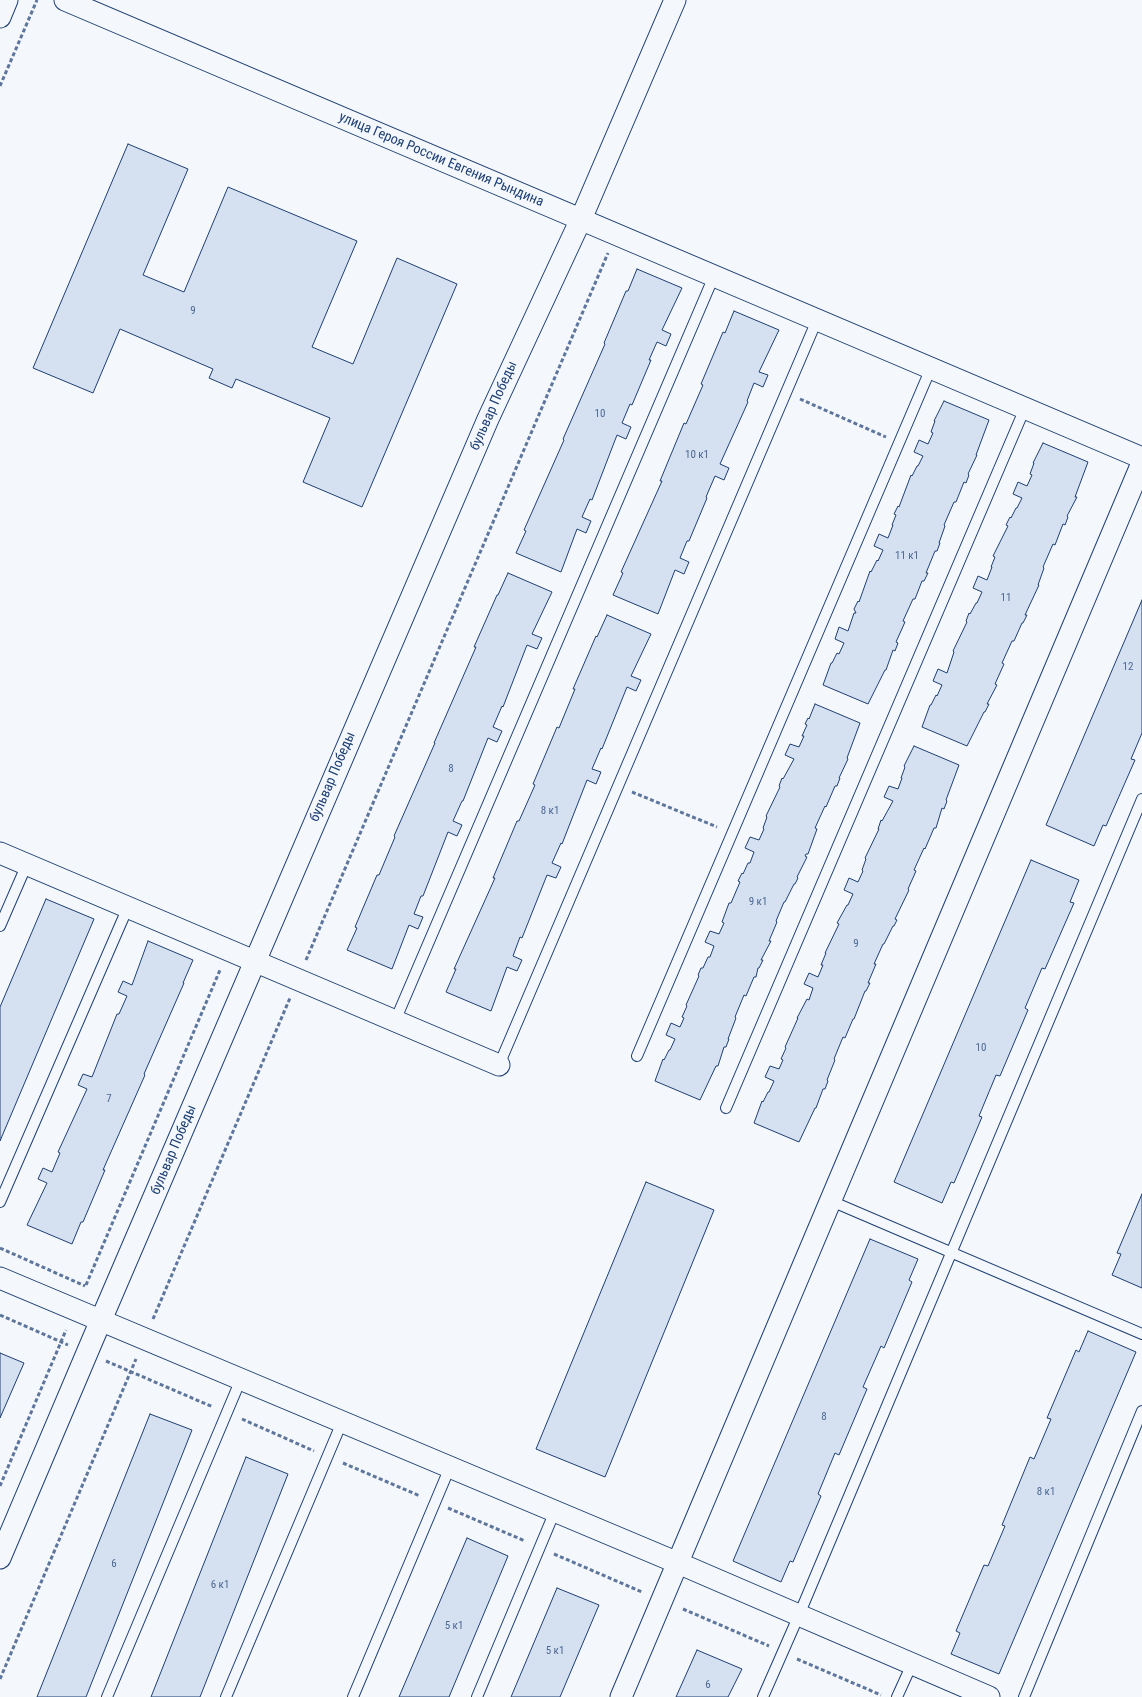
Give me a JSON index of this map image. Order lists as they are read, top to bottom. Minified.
{"streets":{"street":["улица Героя России Евгения Рындина","бульвар Победы"]},"crossings":[["улица Героя России Евгения Рындина","бульвар Победы"]],"house_numbers":["9","10","10 к1","11 к1","11","12","8","8 к1","9 к1","9","10","7","8","8 к1","6","6 к1","5 к1","5 к1","6"]}
